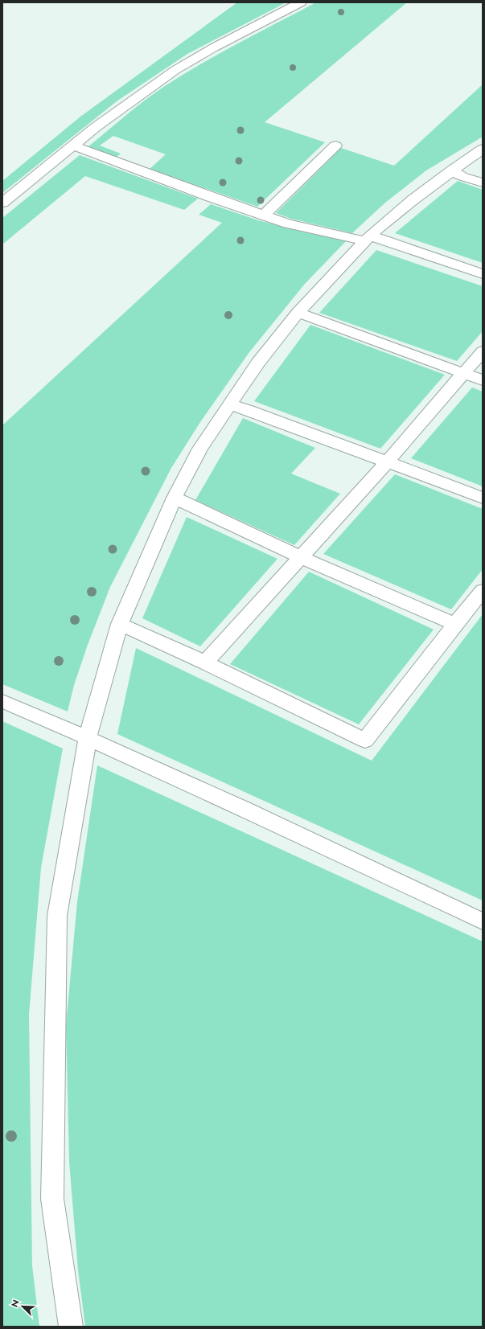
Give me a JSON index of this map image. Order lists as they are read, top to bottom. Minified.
{"north":"top left"}
